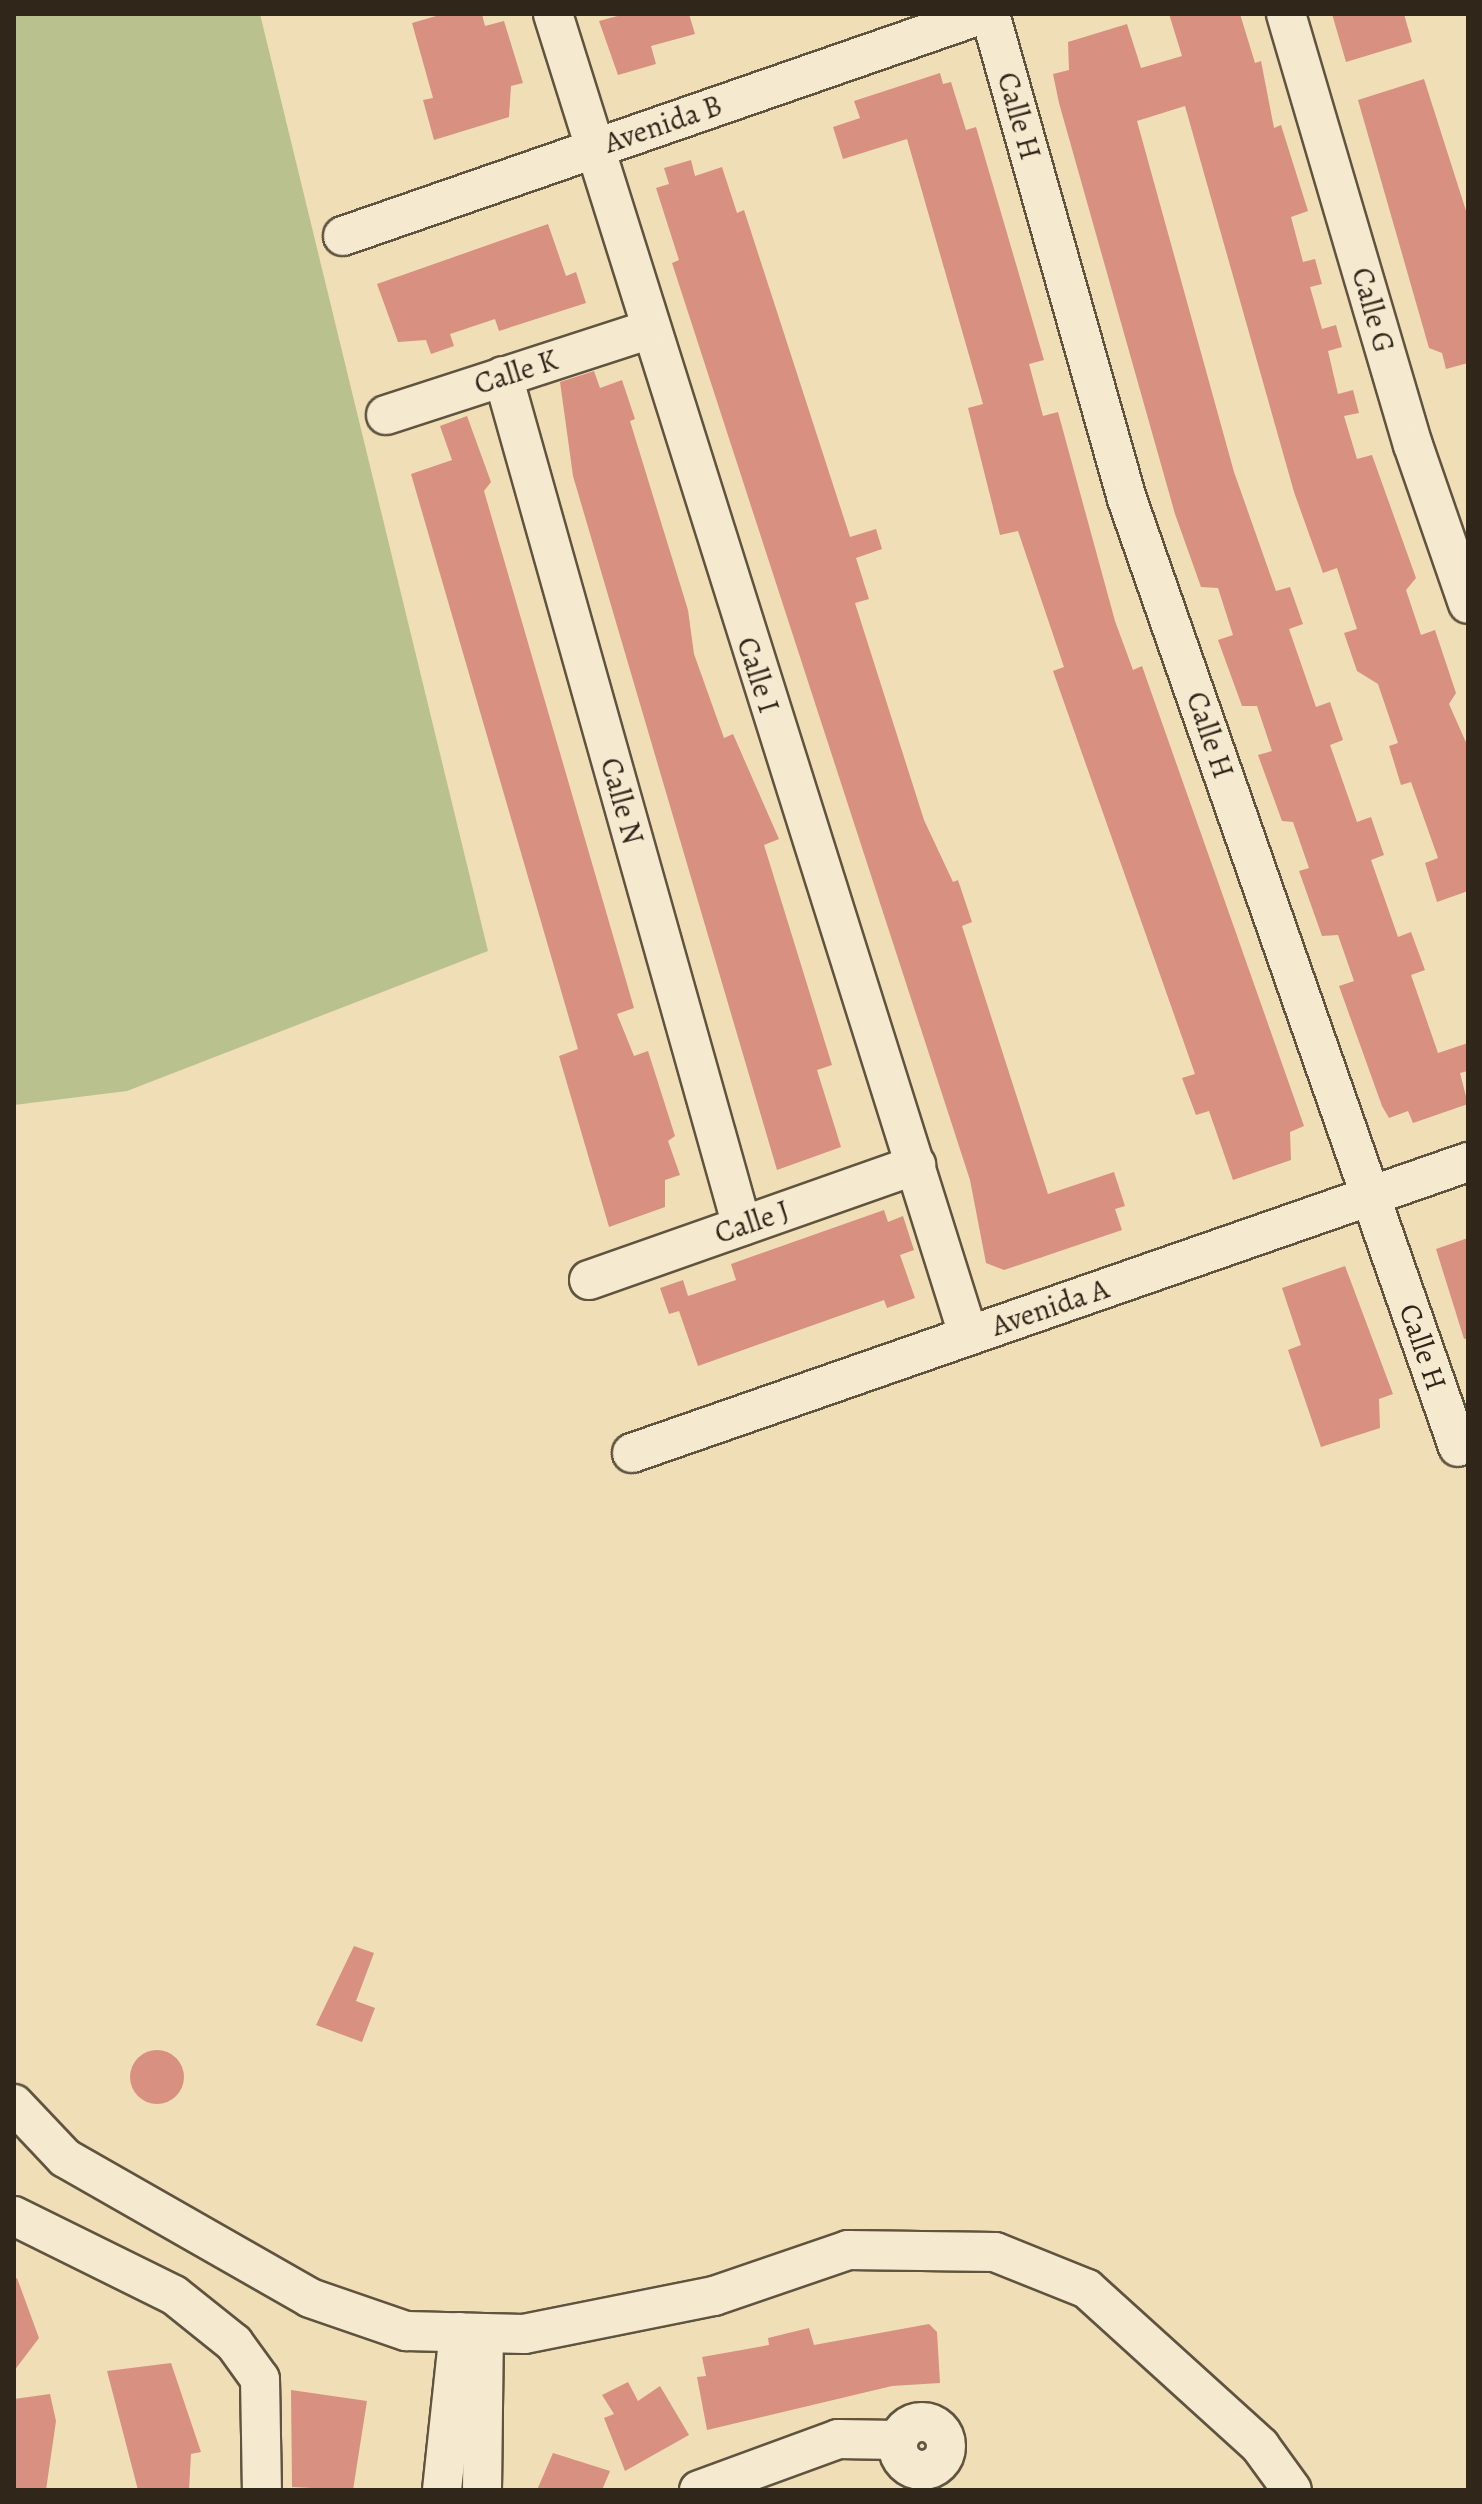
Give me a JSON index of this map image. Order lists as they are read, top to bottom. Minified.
{"streets":{"street":["Calle H","Avenida B","Calle G","Calle K","Calle I","Calle N","Calle J","Avenida A"]},"crossings":[["Calle H","Avenida A"],["Avenida B","Calle I"],["Calle K","Calle I"],["Calle K","Calle N"],["Calle I","Calle J"],["Calle I","Avenida A"],["Calle N","Calle J"]]}
